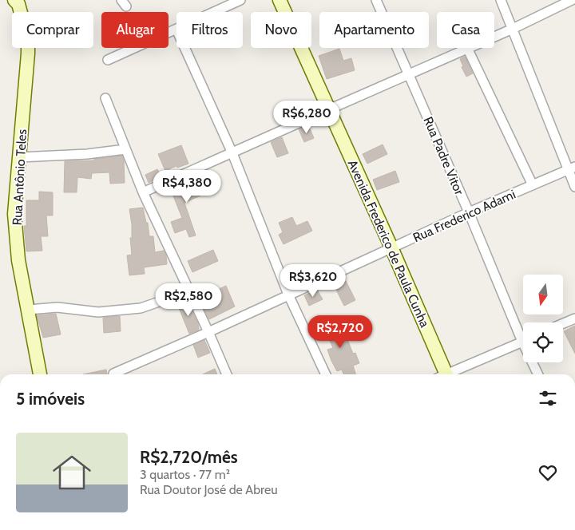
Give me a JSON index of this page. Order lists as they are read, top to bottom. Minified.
{"streets":{"main road":["Rua Antônio Teles","Avenida Frederico de Paula Cunha"],"street":["Rua Padre Vitor","Rua Frederico Adami"]},"crossings":[["Rua Padre Vitor","Rua Frederico Adami"],["Rua Frederico Adami","Avenida Frederico de Paula Cunha"]],"north":"bottom","page":{"chip":["Comprar","Alugar","Filtros","Novo","Apartamento","Casa"],"price":["R$6,280","R$4,380","R$3,620","R$2,580","R$2,720"],"heading":"5 imóveis","list":[{"name":"R$2,720/mês","note":"3 quartos · 77 m² · Rua Doutor José de Abreu"}]}}
